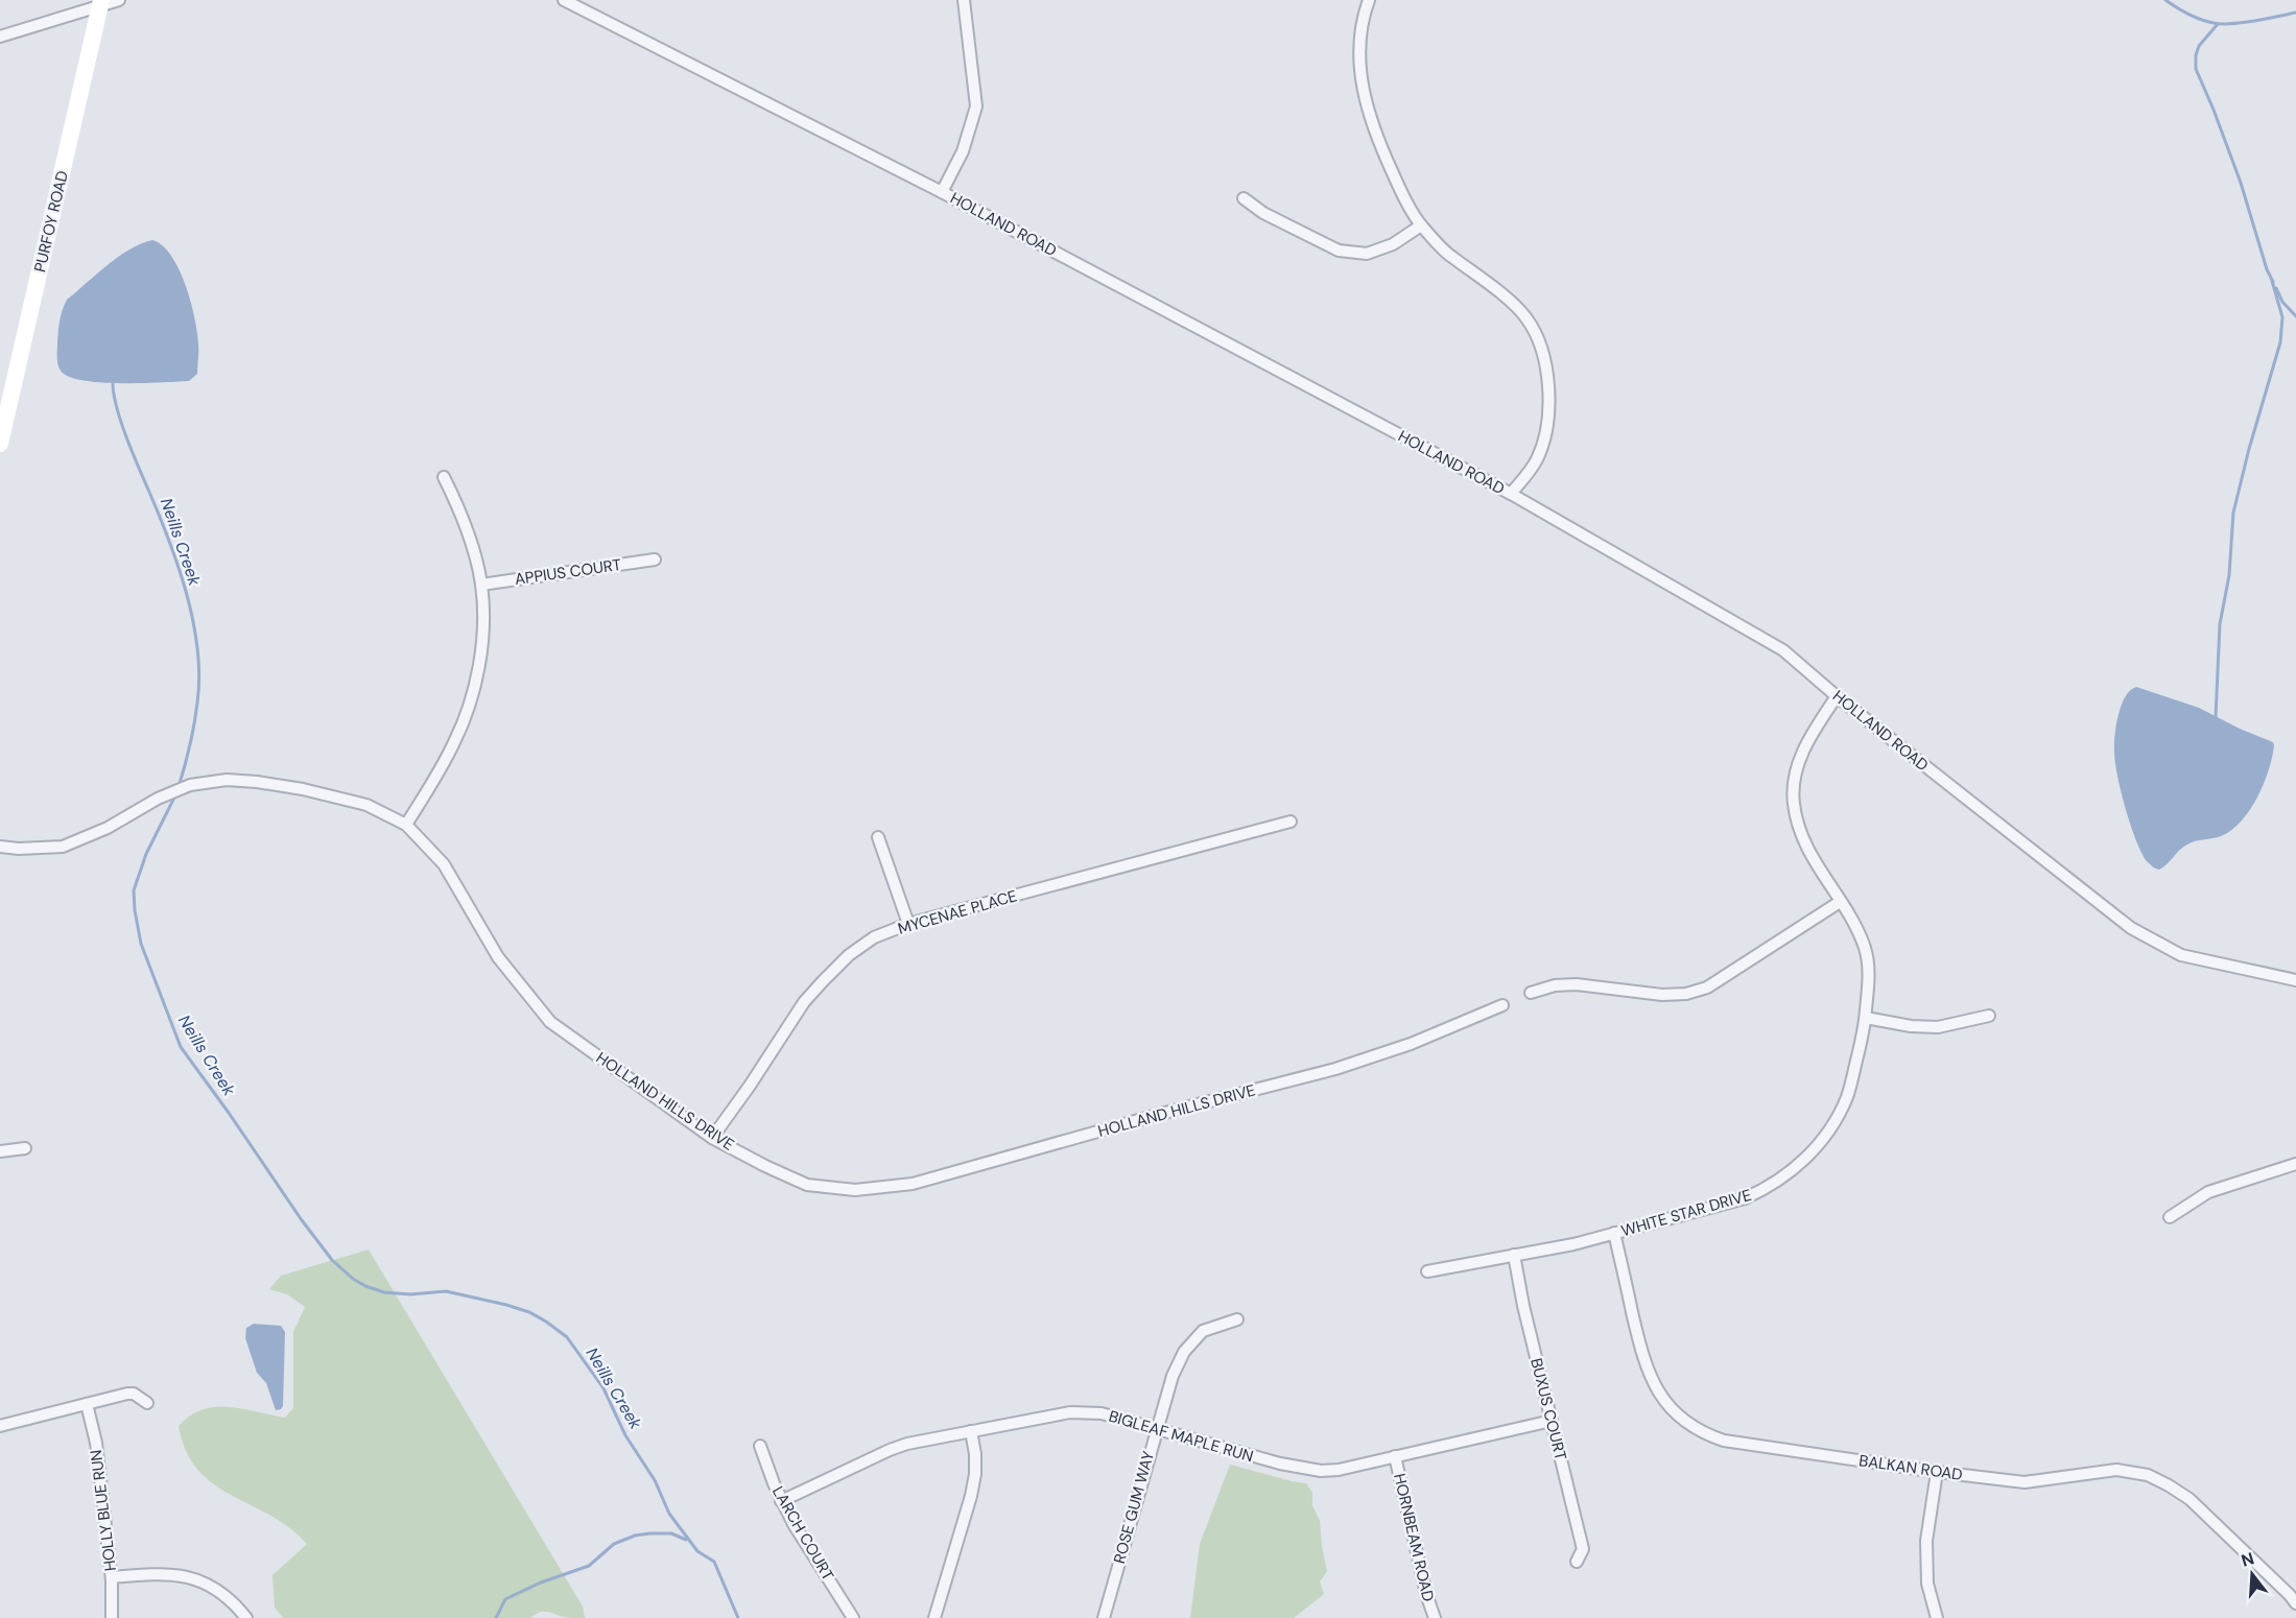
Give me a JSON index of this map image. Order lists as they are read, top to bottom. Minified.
{"streets":{"street":["PURFOY ROAD","HOLLAND ROAD","APPIUS COURT","MYCENAE PLACE","HOLLAND HILLS DRIVE","WHITE STAR DRIVE","BUXUS COURT","BIGLEAF MAPLE RUN","BALKAN ROAD","ROSE GUM WAY","HOLLY BLUE RUN","LARCH COURT","HORNBEAM ROAD"]},"crossings":[["HOLLAND ROAD","WHITE STAR DRIVE"],["MYCENAE PLACE","HOLLAND HILLS DRIVE"],["WHITE STAR DRIVE","BUXUS COURT"],["WHITE STAR DRIVE","BALKAN ROAD"],["BUXUS COURT","BIGLEAF MAPLE RUN"],["BIGLEAF MAPLE RUN","ROSE GUM WAY"],["BIGLEAF MAPLE RUN","LARCH COURT"],["BIGLEAF MAPLE RUN","HORNBEAM ROAD"]],"water":["Neills Creek"],"north":"top"}
